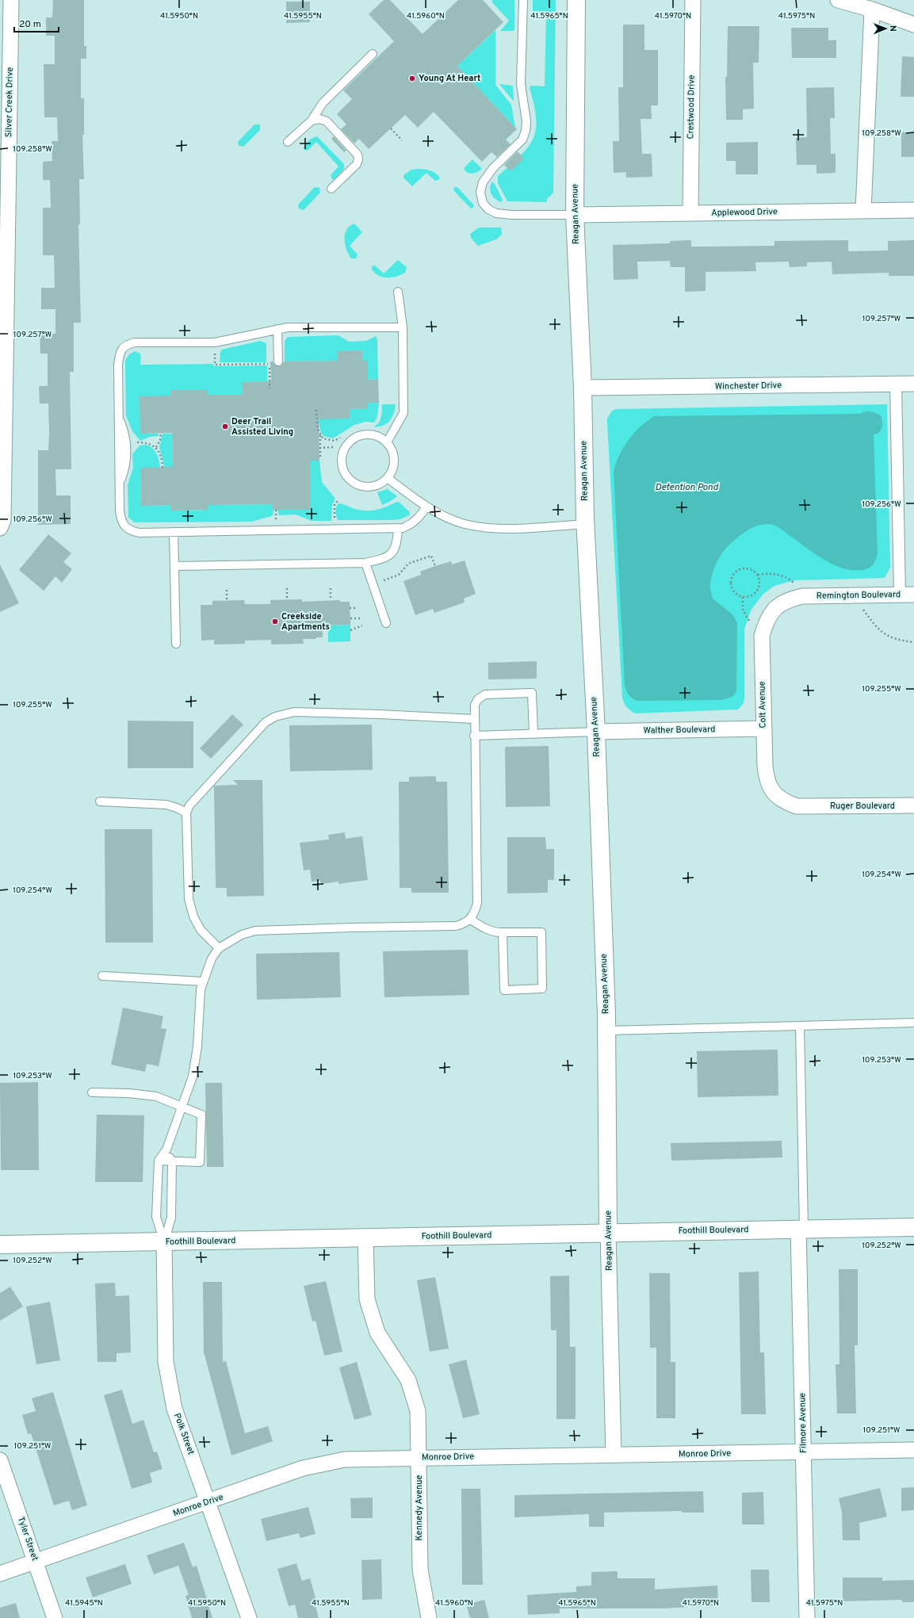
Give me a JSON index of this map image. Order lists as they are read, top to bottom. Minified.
{"streets":{"street":["Silver Creek Drive","Crestwood Drive","Applewood Drive","Reagan Avenue","Winchester Drive","Remington Boulevard","Colt Avenue","Walther Boulevard","Ruger Boulevard","Foothill Boulevard","Filmore Avenue","Polk Street","Monroe Drive","Kennedy Avenue","Tyler Street"]},"crossings":[["Crestwood Drive","Applewood Drive"],["Applewood Drive","Reagan Avenue"],["Reagan Avenue","Winchester Drive"],["Reagan Avenue","Walther Boulevard"],["Reagan Avenue","Foothill Boulevard"],["Reagan Avenue","Monroe Drive"],["Remington Boulevard","Colt Avenue"],["Colt Avenue","Walther Boulevard"],["Colt Avenue","Ruger Boulevard"],["Foothill Boulevard","Filmore Avenue"],["Foothill Boulevard","Polk Street"],["Foothill Boulevard","Kennedy Avenue"],["Filmore Avenue","Monroe Drive"],["Polk Street","Monroe Drive"],["Monroe Drive","Kennedy Avenue"],["Monroe Drive","Tyler Street"]],"water":["Detention Pond"],"places":["Young At Heart","Deer Trail Assisted Living","Creekside Apartments"],"scale_bar":"20 m","north":"right","coordinates":["41.5950°N","41.5955°N","41.5960°N","41.5965°N","41.5970°N","41.5975°N","109.258°W","109.257°W","109.256°W","109.255°W","109.254°W","109.253°W","109.252°W","109.251°W","41.5945°N"]}
